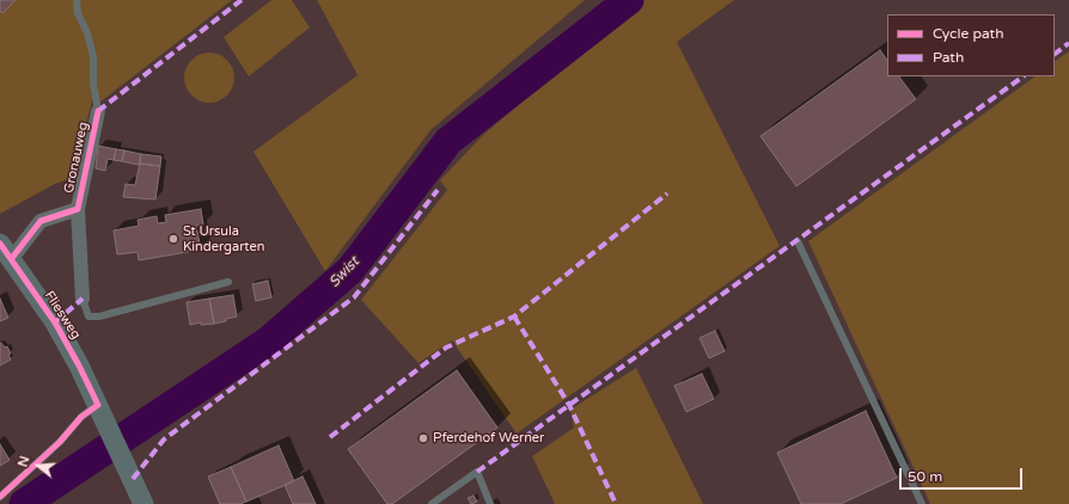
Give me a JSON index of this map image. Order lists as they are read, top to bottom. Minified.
{"streets":{"main road":["Fliesweg"],"street":["Gronauweg"]},"crossings":[["Gronauweg","Fliesweg"]],"water":["Swist"],"places":["St Ursula Kindergarten","Pferdehof Werner"],"legend":["Cycle path","Path"],"scale_bar":"50 m","north":"left"}
